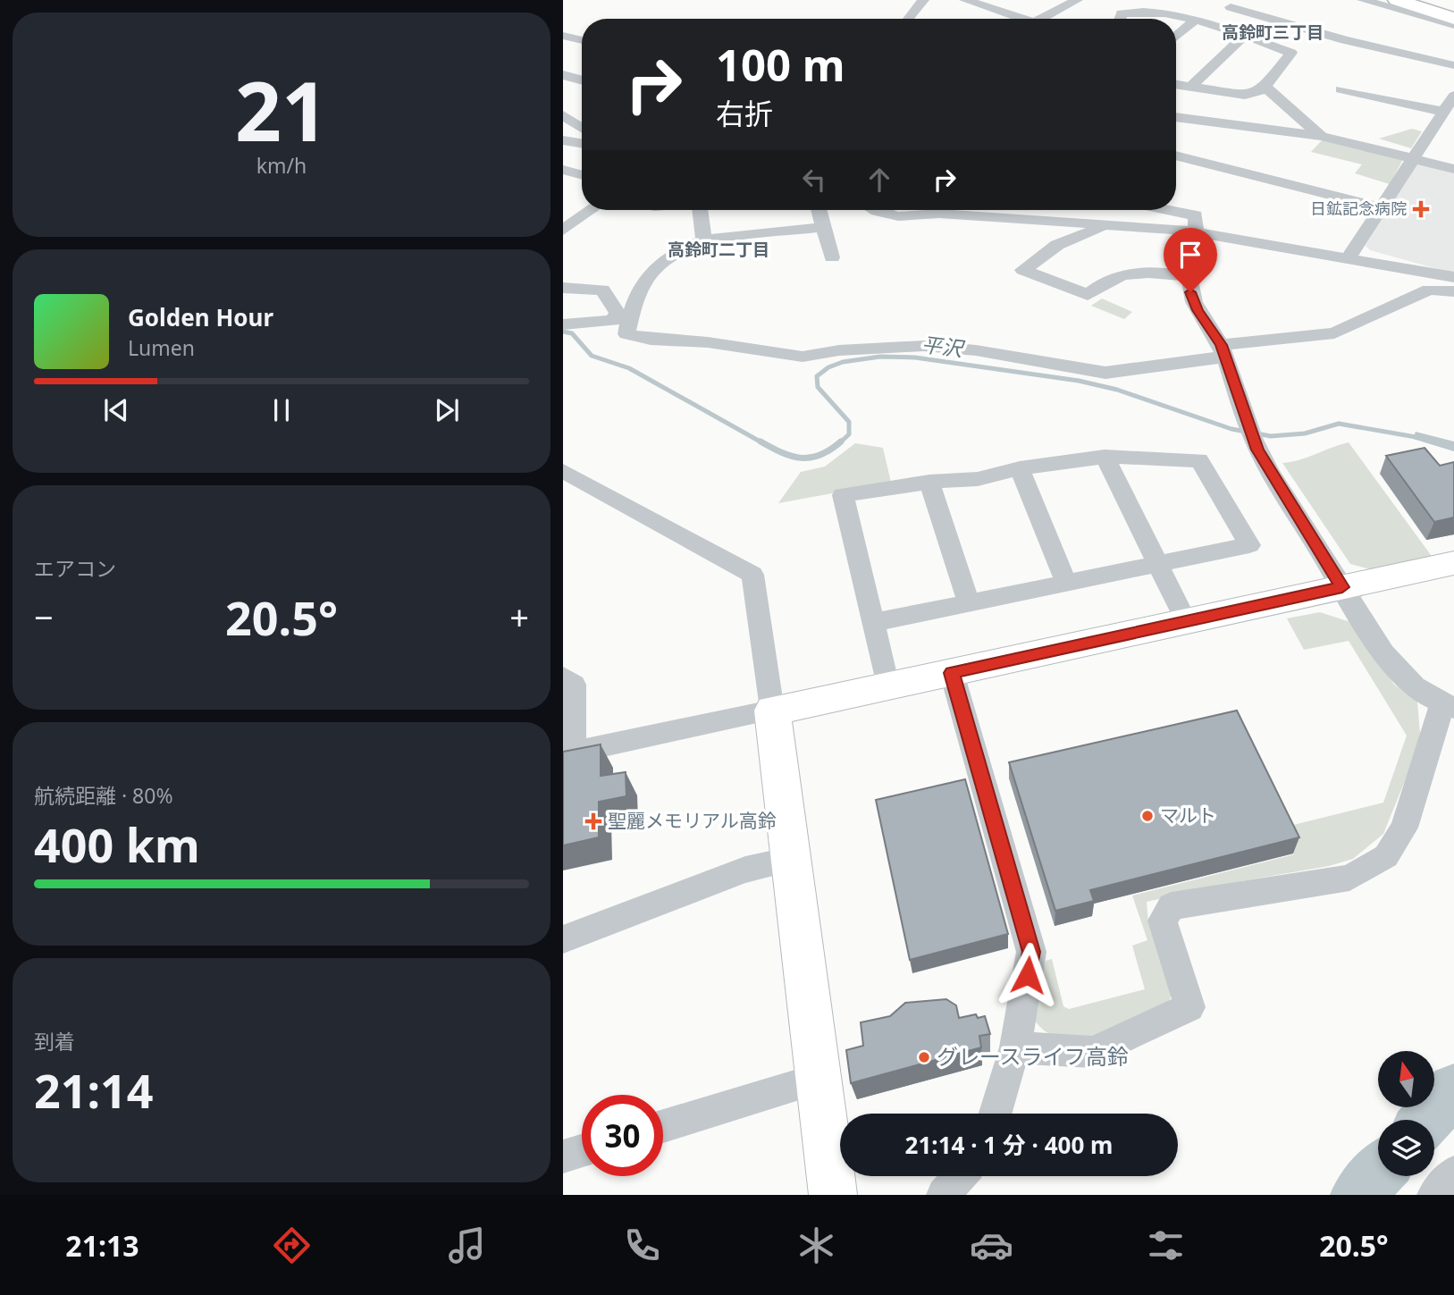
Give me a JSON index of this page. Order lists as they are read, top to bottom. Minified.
{"districts":["高鈴町三丁目","高鈴町二丁目"],"water":["平沢"],"places":{"health":["日鉱記念病院","聖麗メモリアル高鈴"],"other":["マルト","グレースライフ高鈴"]},"north":"top","page":{"tile":[["21","km/h"],"エアコン",["航続距離 · 80%","400 km"],["到着","21:14"]],"turn":["100 m","右折"],"song":["Golden Hour","Lumen"],"heat":["−","20.5°","+"],"limit":"30","trip":"21:14 · 1 分 · 400 m","tabs":["21:13","20.5°"]}}
